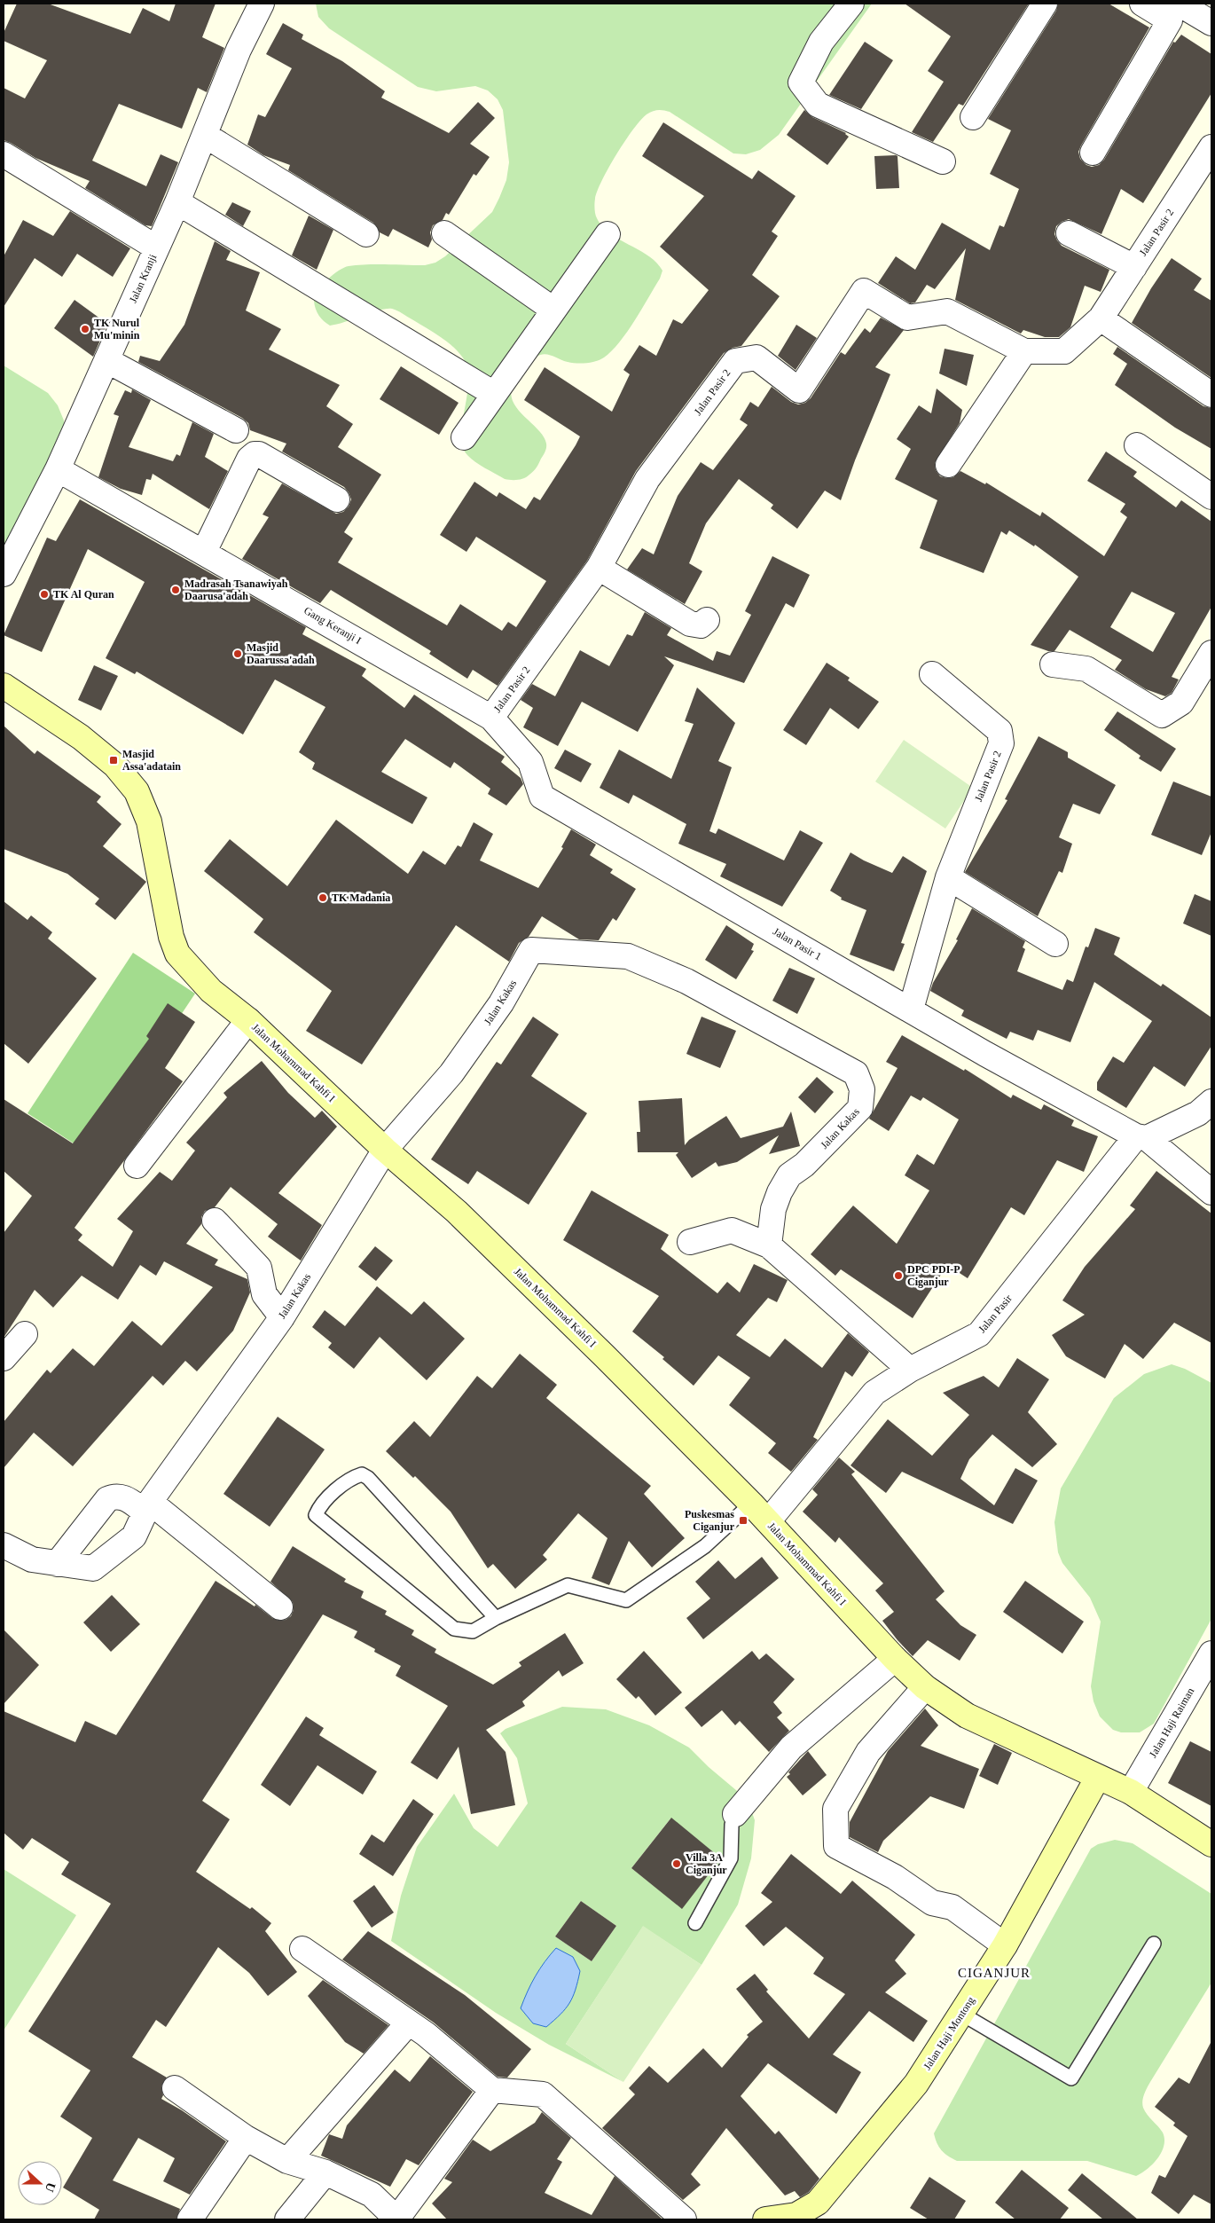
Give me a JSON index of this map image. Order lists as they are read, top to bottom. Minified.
{"streets":{"main road":["Jalan Mohammad Kahfi I","Jalan Haji Montong"],"street":["Jalan Pasir 2","Jalan Kranji","Gang Keranji I","Jalan Pasir 1","Jalan Kakas","Jalan Pasir","Jalan Haji Raiman"]},"crossings":[["Jalan Pasir 2","Gang Keranji I"],["Jalan Pasir 2","Jalan Pasir 1"],["Jalan Kranji","Gang Keranji I"],["Gang Keranji I","Jalan Pasir 1"],["Jalan Pasir 1","Jalan Pasir"],["Jalan Kakas","Jalan Mohammad Kahfi I"],["Jalan Mohammad Kahfi I","Jalan Pasir"],["Jalan Mohammad Kahfi I","Jalan Haji Raiman"],["Jalan Mohammad Kahfi I","Jalan Haji Montong"]],"districts":["CIGANJUR"],"places":{"other":["TK Nurul Mu'minin","Madrasah Tsanawiyah Daarusa'adah","TK Al Quran","Masjid Daarussa'adah","TK Madania","DPC PDI-P Ciganjur","Villa 3A Ciganjur"],"transit":["Masjid Assa'adatain","Puskesmas Ciganjur"]},"north":"right"}
